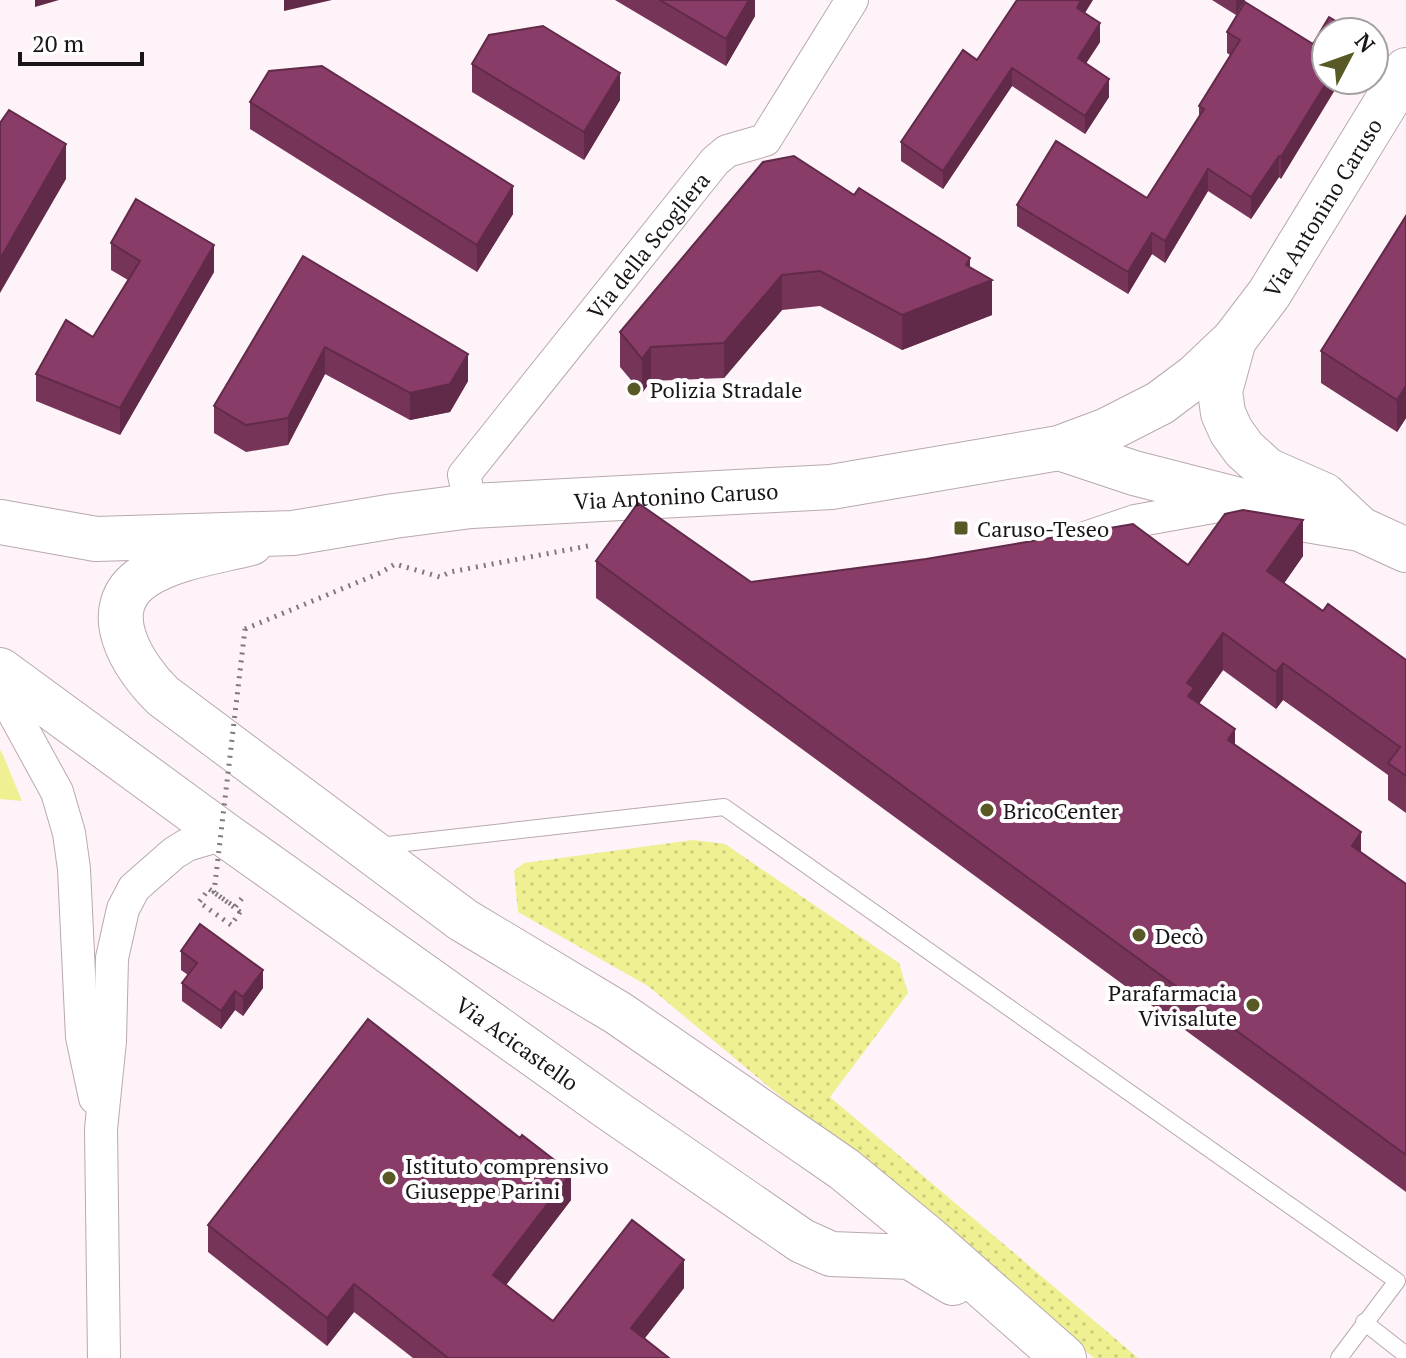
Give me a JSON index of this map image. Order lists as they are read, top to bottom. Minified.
{"streets":{"main road":["Via Antonino Caruso","Via Acicastello"],"street":["Via della Scogliera"]},"crossings":[["Via Antonino Caruso","Via della Scogliera"],["Via Antonino Caruso","Via Acicastello"]],"places":{"other":["Polizia Stradale","BricoCenter","Decò","Parafarmacia Vivisalute","Istituto comprensivo Giuseppe Parini"],"transit":["Caruso-Teseo"]},"scale_bar":"20 m","north":"top right"}
